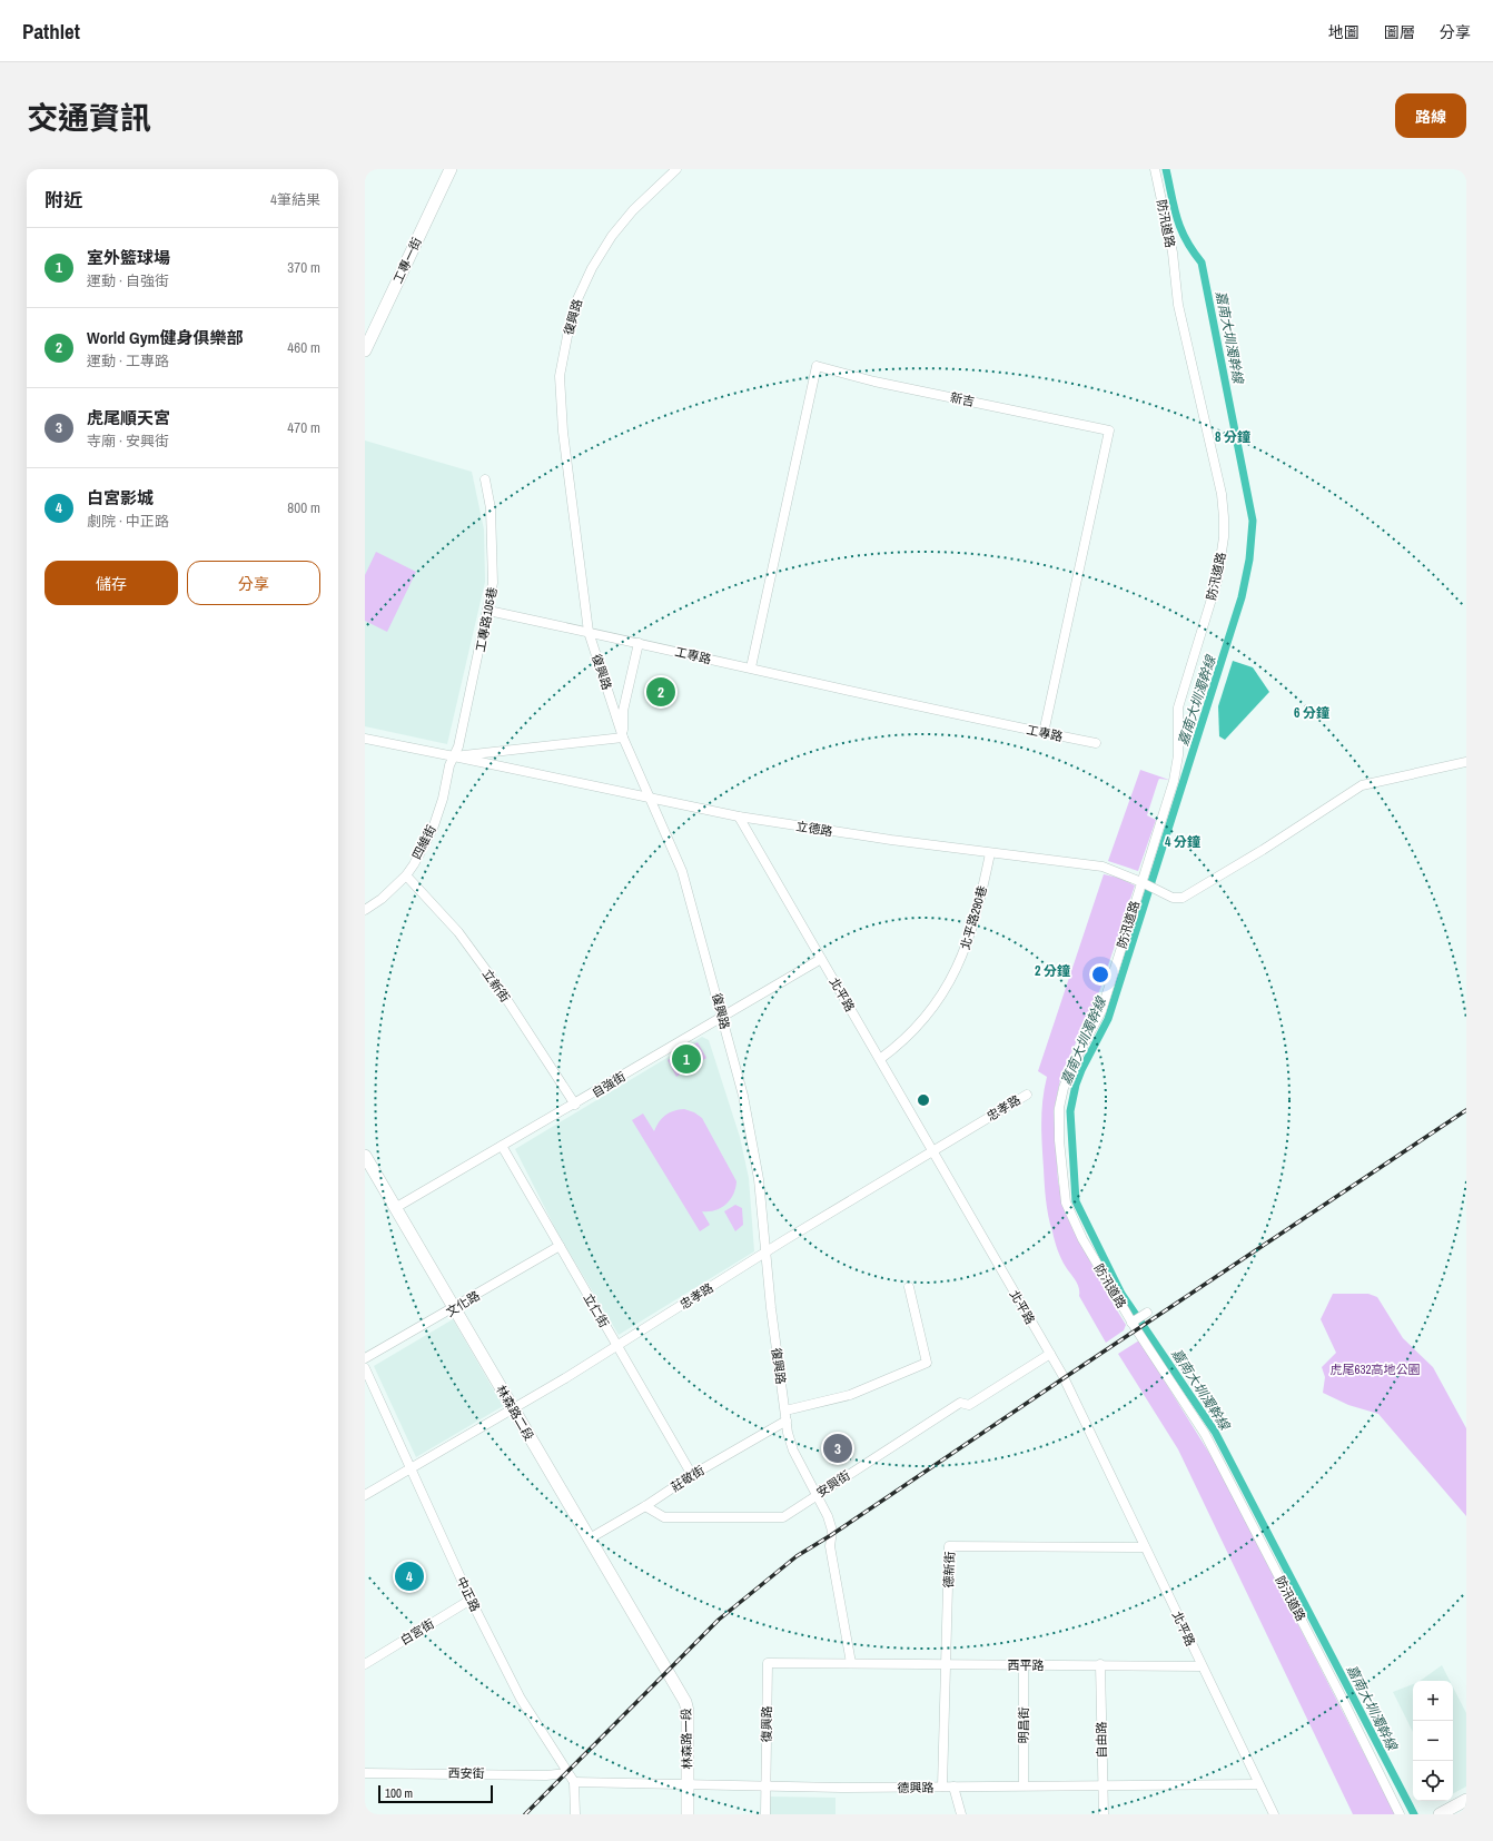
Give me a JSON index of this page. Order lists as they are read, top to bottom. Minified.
{"streets":{"main road":["工專一街","林森路二段","林森路一段"],"street":["防汛道路","復興路","新吉","工專路105巷","工專路","立德路","四維街","北平路290巷","立新街","北平路","自強街","忠孝路","文化路","立仁街","莊敬街","安興街","德新街","中正路","白宮街","西平路","明昌街","自由路","西安街","德興路"]},"crossings":[["防汛道路","立德路"],["復興路","工專路"],["復興路","立德路"],["復興路","自強街"],["復興路","忠孝路"],["復興路","莊敬街"],["復興路","安興街"],["復興路","西平路"],["復興路","德興路"],["新吉","工專路"],["工專路105巷","工專路"],["工專路105巷","立德路"],["工專路105巷","四維街"],["立德路","四維街"],["立德路","北平路290巷"],["立德路","北平路"],["四維街","立新街"],["北平路290巷","北平路"],["立新街","自強街"],["北平路","自強街"],["北平路","忠孝路"],["北平路","安興街"],["北平路","德新街"],["北平路","西平路"],["北平路","德興路"],["自強街","立仁街"],["自強街","林森路二段"],["忠孝路","立仁街"],["忠孝路","林森路二段"],["忠孝路","中正路"],["文化路","立仁街"],["文化路","林森路二段"],["立仁街","莊敬街"],["林森路二段","莊敬街"],["林森路二段","林森路一段"],["莊敬街","安興街"],["德新街","西平路"],["德新街","德興路"],["中正路","白宮街"],["中正路","西安街"],["中正路","德興路"],["西平路","明昌街"],["西平路","自由路"],["明昌街","德興路"],["林森路一段","德興路"],["自由路","德興路"]],"water":["嘉南大圳濁幹線"],"parks":["虎尾632高地公園"],"scale_bar":"100 m","page":{"header":"Pathlet","nav":["地圖","圖層","分享"],"title":"交通資訊","buttons":["路線",["儲存","分享"]],"heading":["附近","4筆結果"],"list":[{"mark":"1","name":"室外籃球場","note":"運動 · 自強街","value":"370 m"},{"mark":"2","name":"World Gym健身俱樂部","note":"運動 · 工專路","value":"460 m"},{"mark":"3","name":"虎尾順天宮","note":"寺廟 · 安興街","value":"470 m"},{"mark":"4","name":"白宮影城","note":"劇院 · 中正路","value":"800 m"}],"pins":["2","1","3","4"],"map_buttons":["+","−"],"scale":"100 m"},"rings":["8 分鐘","6 分鐘","4 分鐘","2 分鐘"]}
